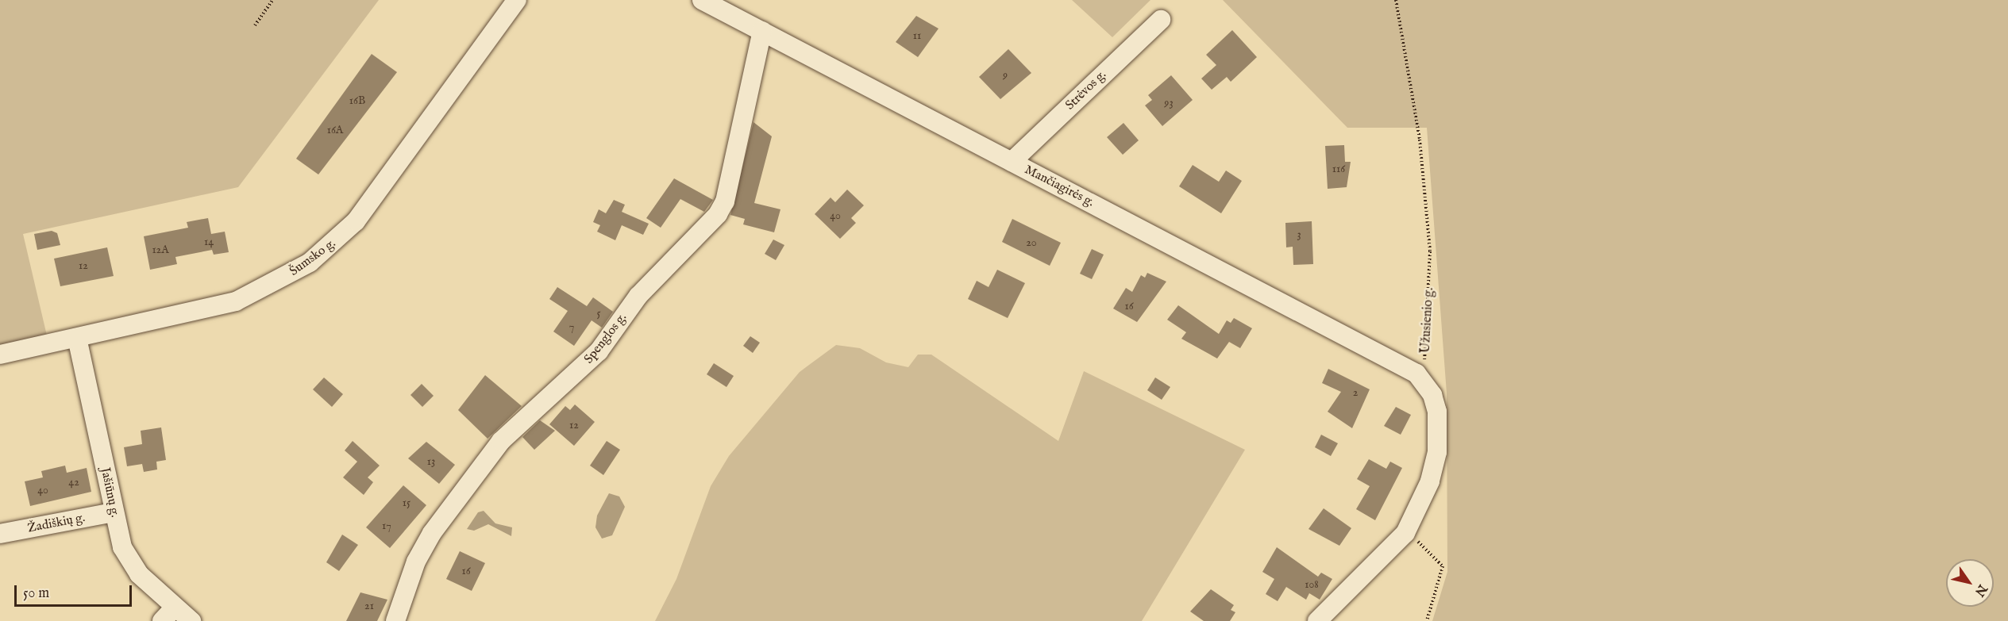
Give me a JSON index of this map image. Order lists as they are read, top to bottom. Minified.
{"streets":{"street":["Strėvos g.","Mančiagirės g.","Šumsko g.","Spenglos g.","Jašiūnų g.","Žadiškių g."],"path":["Užusienio g."]},"crossings":[["Strėvos g.","Mančiagirės g."],["Mančiagirės g.","Užusienio g."],["Mančiagirės g.","Spenglos g."],["Šumsko g.","Jašiūnų g."],["Jašiūnų g.","Žadiškių g."]],"house_numbers":["11","9","16B","93","16A","116","40","3","14","20","12A","12","16","5","7","2","12","13","42","40","15","17","16","108","21"],"scale_bar":"50 m","north":"bottom right"}
